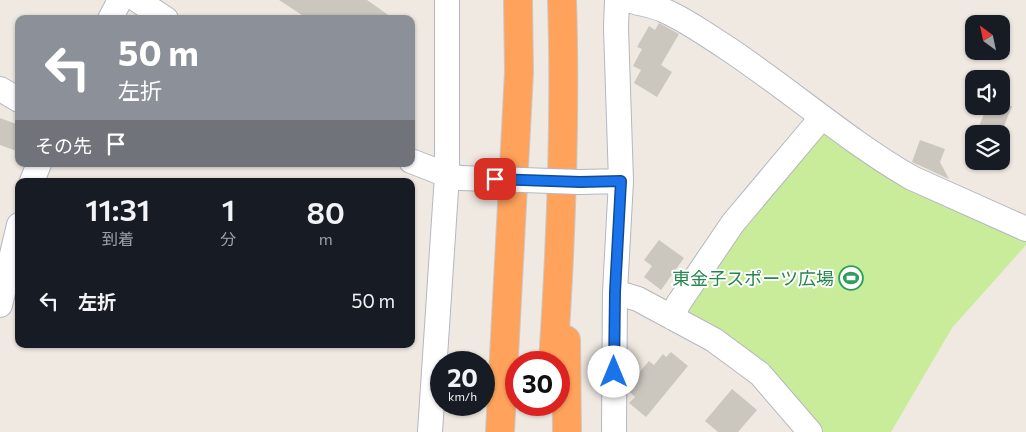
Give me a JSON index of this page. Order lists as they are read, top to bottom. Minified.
{"places":{"sports":["東金子スポーツ広場"]},"north":"top left","page":{"turn":["50 m","左折"],"then":"その先","eta":["11:31","到着","1","分","80","m"],"list":[{"name":"左折","value":"50 m"}],"speed":"20 km/h","limit":"30"}}
